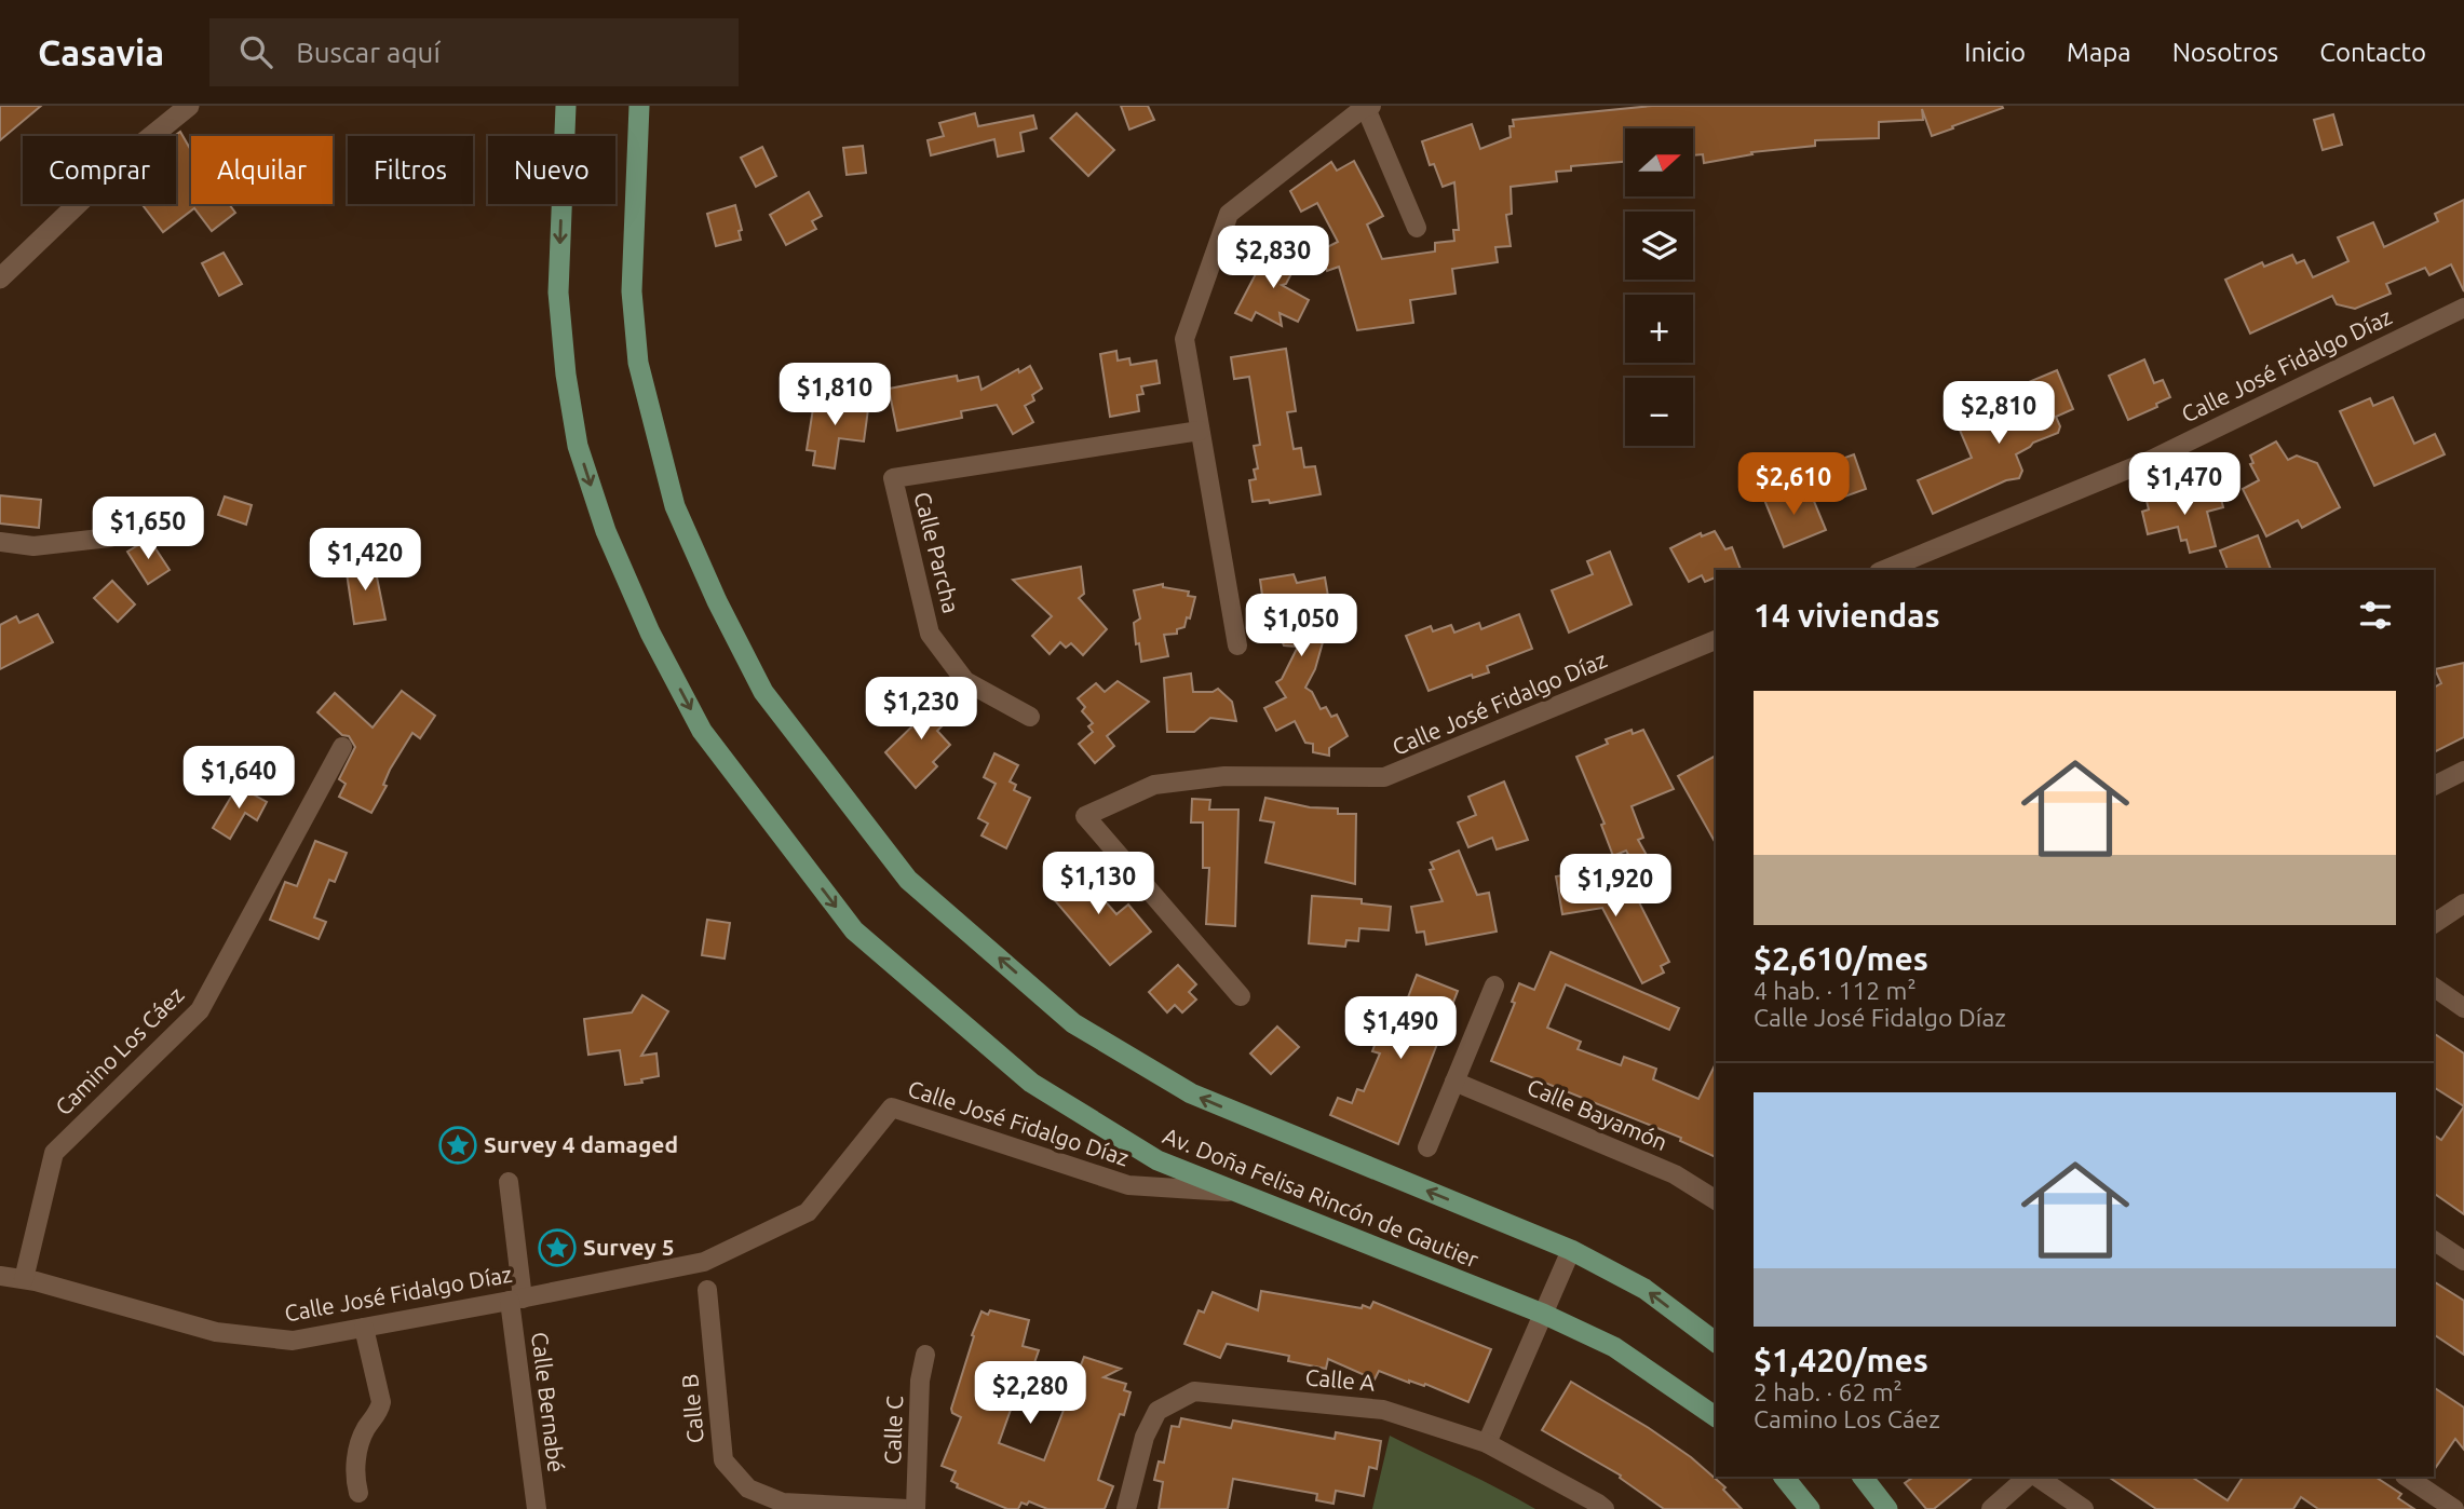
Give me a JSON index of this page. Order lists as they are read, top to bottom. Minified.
{"streets":{"main road":["Av. Doña Felisa Rincón de Gautier"],"street":["Calle José Fidalgo Díaz","Calle Parcha","Camino Los Cáez","Calle Bayamón","Calle A","Calle Bernabé","Calle B","Calle C"]},"crossings":[["Calle José Fidalgo Díaz","Camino Los Cáez"],["Calle José Fidalgo Díaz","Av. Doña Felisa Rincón de Gautier"],["Calle José Fidalgo Díaz","Calle Bernabé"]],"places":{"place":["Survey 4 damaged","Survey 5"]},"north":"right","page":{"header":"Casavia","search":"Buscar aquí","nav":["Inicio","Mapa","Nosotros","Contacto"],"map_buttons":["+","−"],"chip":["Comprar","Alquilar","Filtros","Nuevo"],"price":["$2,830","$1,810","$2,810","$2,610","$1,470","$1,650","$1,420","$1,050","$1,230","$1,640","$1,130","$1,920","$1,490","$2,280"],"heading":"14 viviendas","list":[{"name":"$2,610/mes","note":"4 hab. · 112 m² · Calle José Fidalgo Díaz"},{"name":"$1,420/mes","note":"2 hab. · 62 m² · Camino Los Cáez"}]}}
